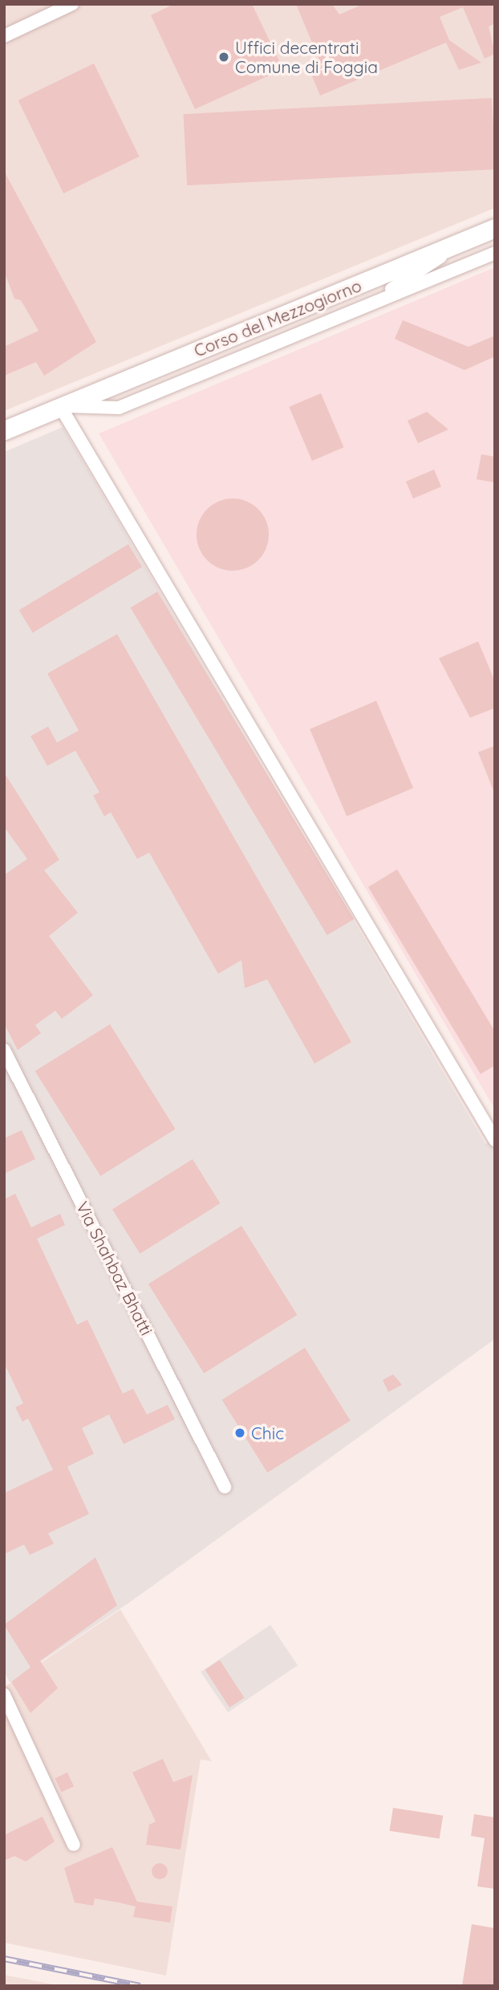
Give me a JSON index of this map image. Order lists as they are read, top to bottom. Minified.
{"streets":{"main road":["Corso del Mezzogiorno"],"street":["Via Shahbaz Bhatti"]},"places":["Uffici decentrati Comune di Foggia","Chic"]}
